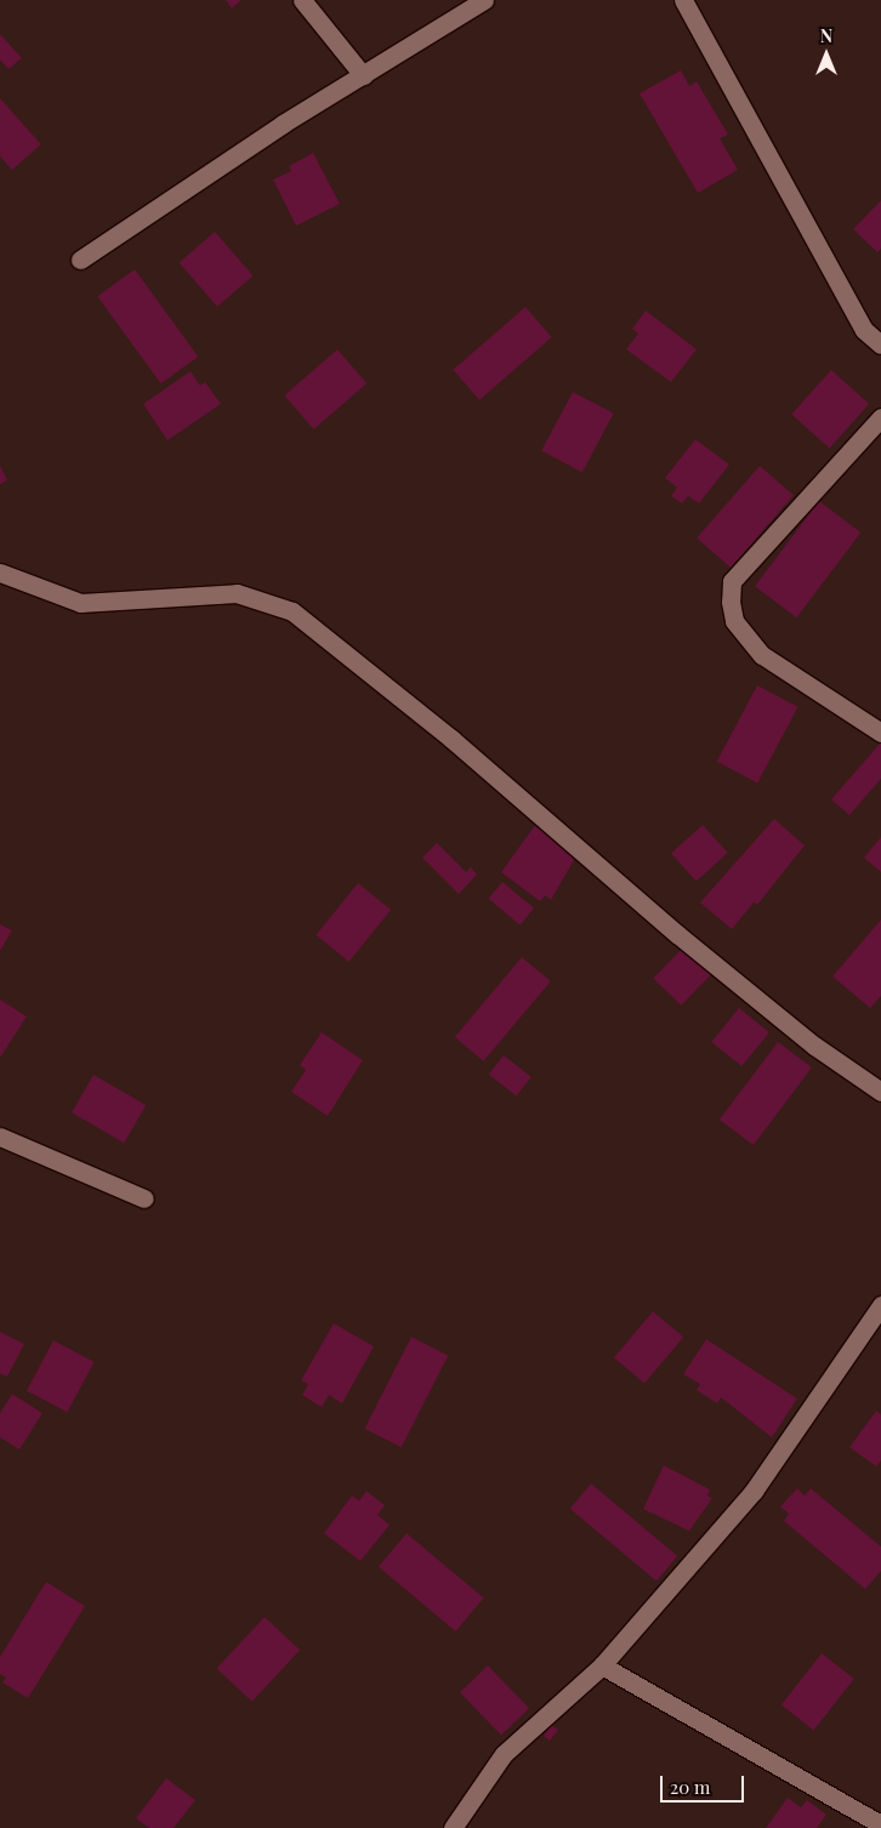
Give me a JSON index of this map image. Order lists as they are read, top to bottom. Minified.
{"scale_bar":"20 m","north":"top"}
